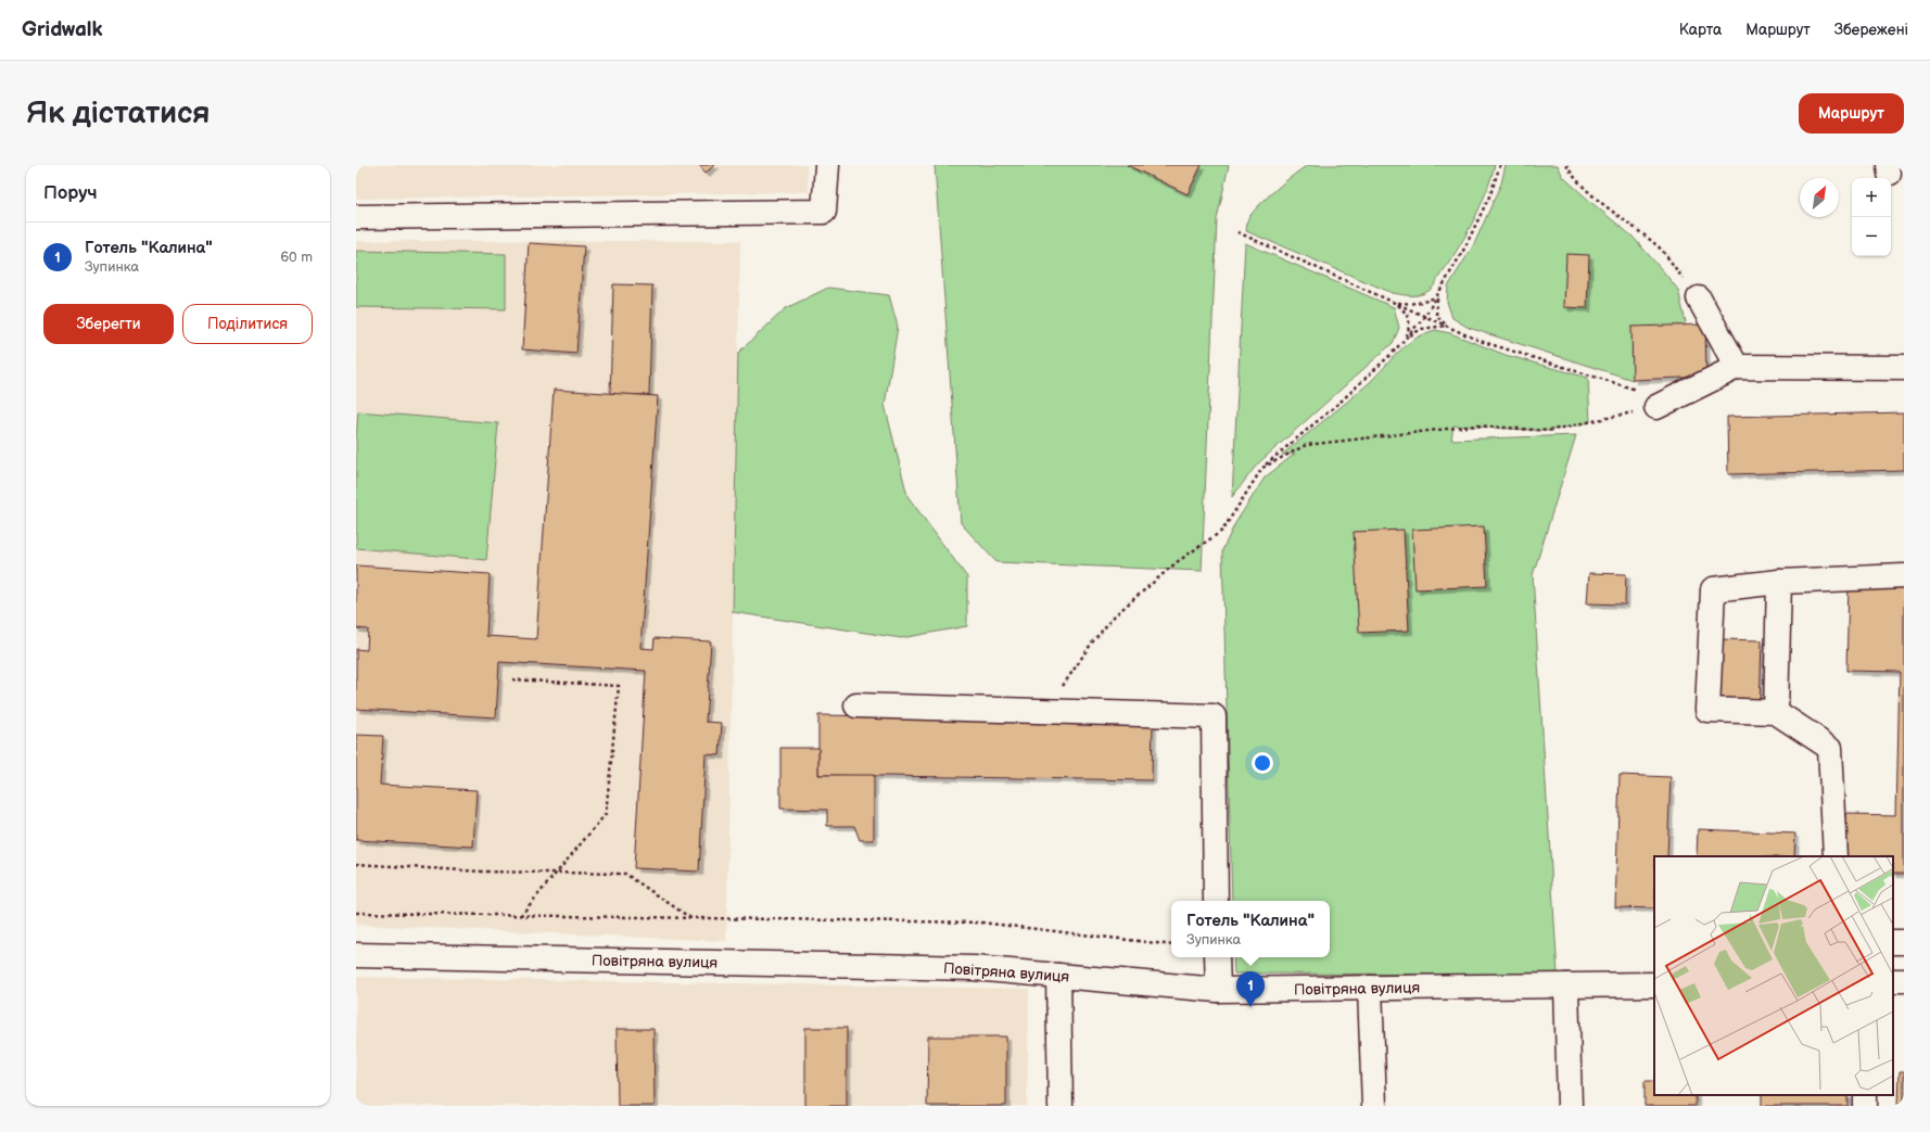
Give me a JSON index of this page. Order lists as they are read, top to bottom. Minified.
{"streets":{"street":["Повітряна вулиця"]},"north":"top right","page":{"header":"Gridwalk","nav":["Карта","Маршрут","Збережені"],"buttons":["Маршрут",["Зберегти","Поділитися"]],"title":"Як дістатися","heading":"Поруч","map_buttons":["+","−"],"list":[{"mark":"1","name":"Готель \"Калина\"","note":"Зупинка","value":"60 m"}],"popup":["Готель \"Калина\"","Зупинка"],"pins":"1"}}
